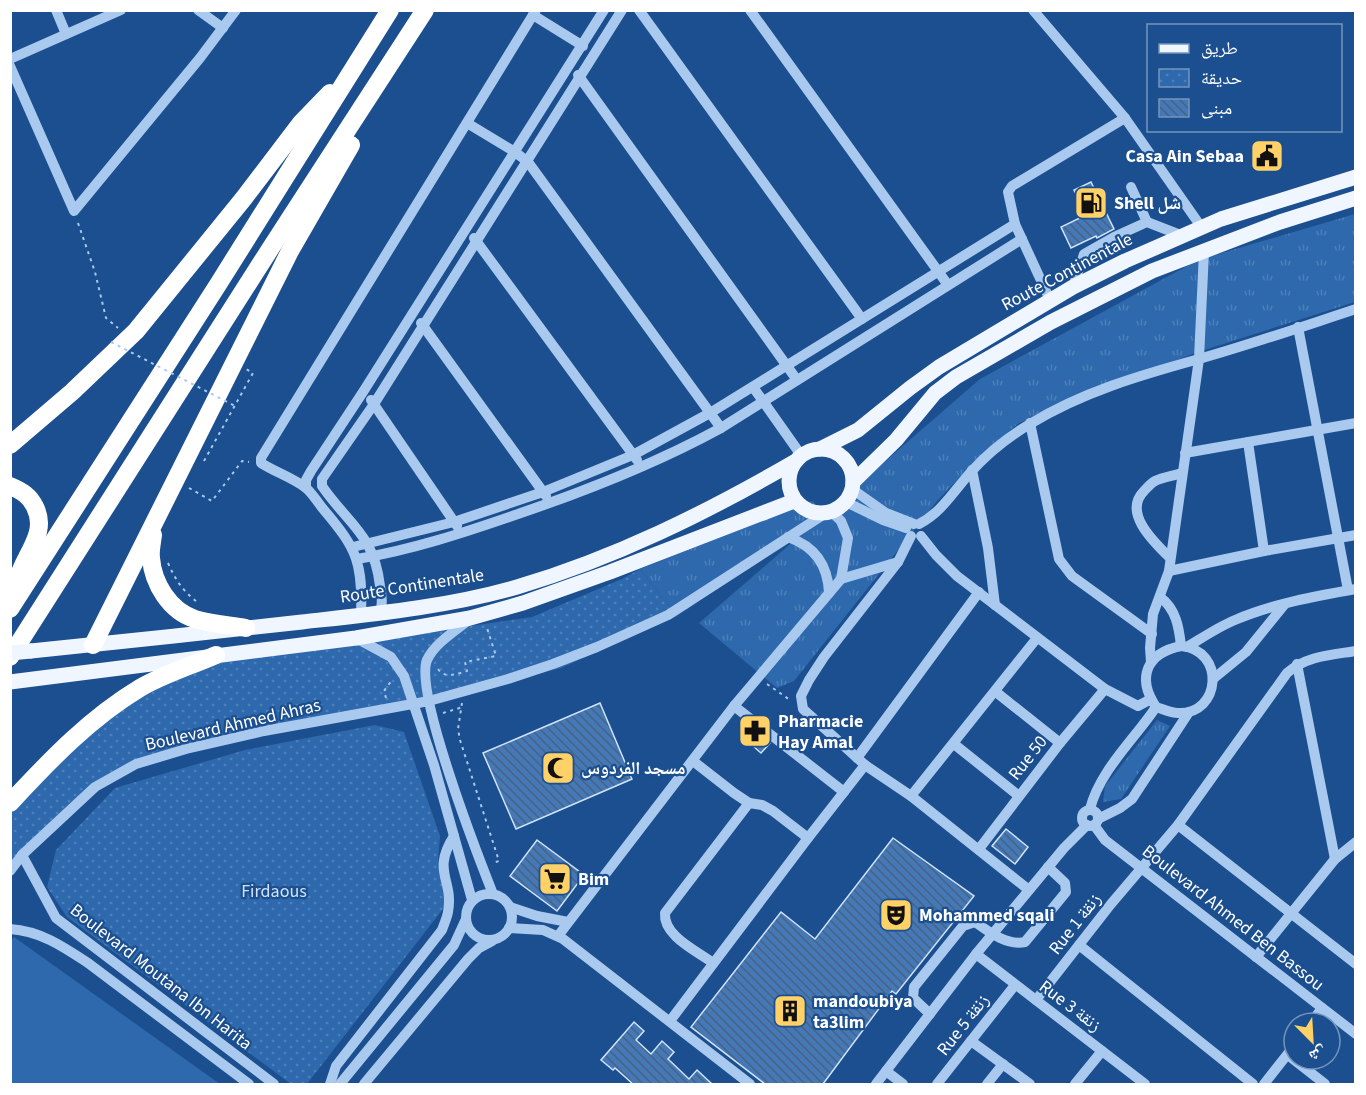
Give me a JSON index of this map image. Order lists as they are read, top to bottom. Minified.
{"streets":{"main road":["Route Continentale"],"street":["Boulevard Ahmed Ahras","Rue 50","Boulevard Ahmed Ben Bassou","Rue 1 زنقة","Boulevard Moutana Ibn Harita","Rue 3 زنقة","Rue 5 زنقة"]},"crossings":[["Route Continentale","Boulevard Ahmed Ahras"],["Boulevard Ahmed Ahras","Boulevard Moutana Ibn Harita"],["Boulevard Ahmed Ben Bassou","Rue 1 زنقة"],["Rue 1 زنقة","Rue 3 زنقة"],["Rue 3 زنقة","Rue 5 زنقة"]],"parks":["Firdaous"],"places":{"public building":["Casa Ain Sebaa"],"fuel station":["Shell شل"],"pharmacy":["Pharmacie Hay Amal"],"mosque":["مسجد الفردوس"],"supermarket":["Bim"],"theatre":["Mohammed sqali"],"building":["mandoubiya ta3lim"]},"legend":["طريق","حديقة","مبنى"],"north":"bottom right"}
